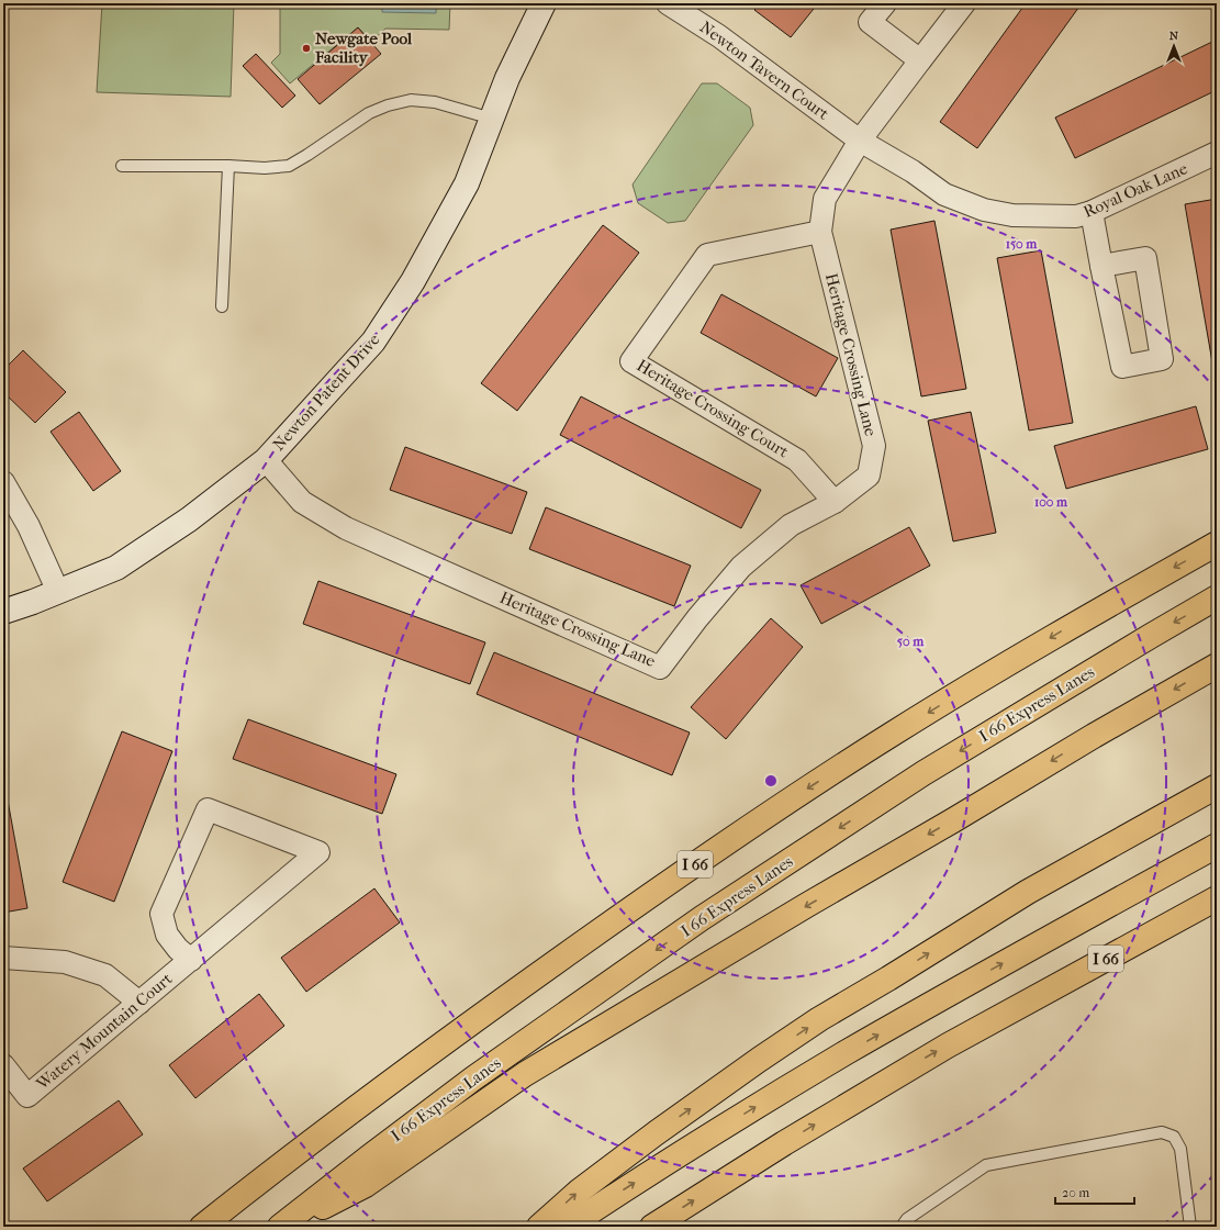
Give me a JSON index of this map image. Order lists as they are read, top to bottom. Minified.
{"streets":{"highway":["I 66 Express Lanes","I 66"],"street":["Newton Tavern Court","Royal Oak Lane","Heritage Crossing Lane","Newton Patent Drive","Heritage Crossing Court","Watery Mountain Court"]},"crossings":[["Newton Tavern Court","Royal Oak Lane"],["Newton Tavern Court","Heritage Crossing Lane"],["Royal Oak Lane","Heritage Crossing Lane"],["Heritage Crossing Lane","Newton Patent Drive"],["Heritage Crossing Lane","Heritage Crossing Court"]],"places":["Newgate Pool Facility"],"scale_bar":"20 m","north":"top","rings":["150 m","100 m","50 m"]}
